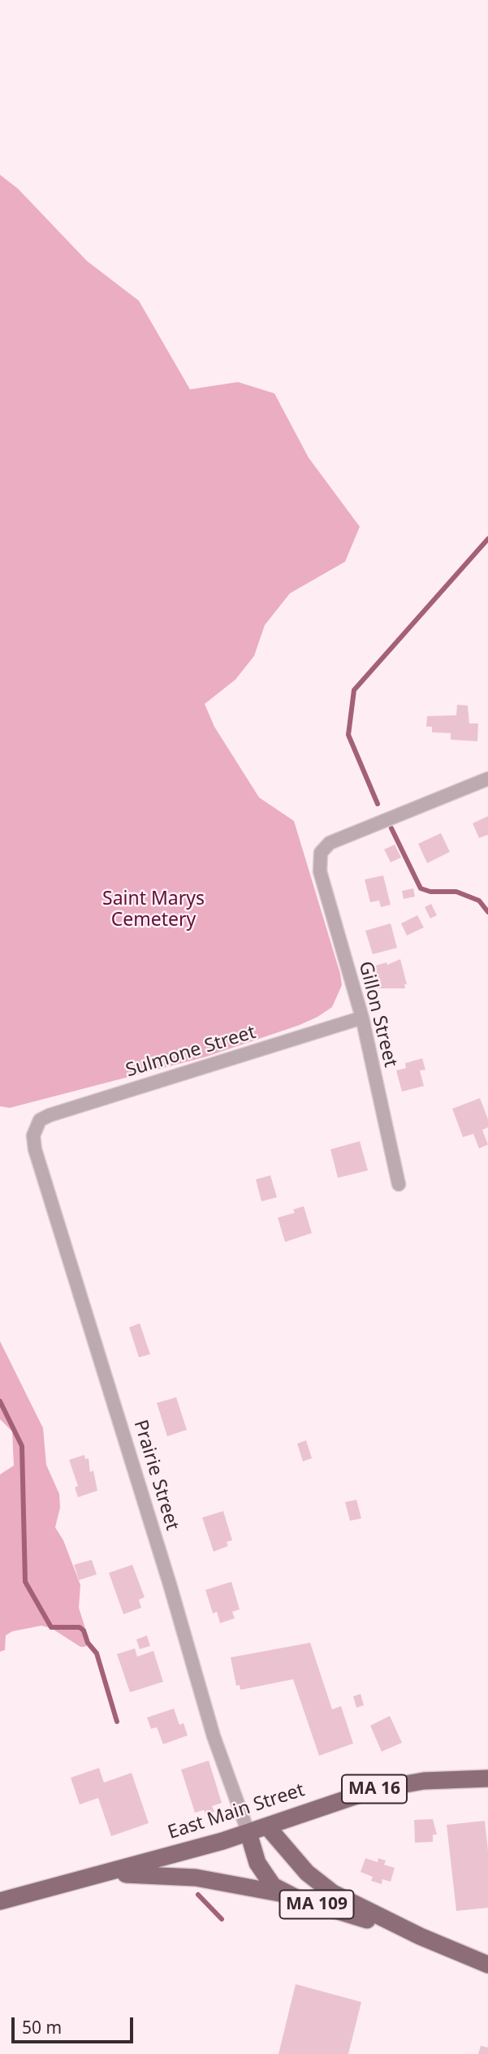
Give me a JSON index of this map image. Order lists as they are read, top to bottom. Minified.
{"streets":{"main road":["MA 16","East Main Street","MA 109"],"street":["Gillon Street","Sulmone Street","Prairie Street"]},"crossings":[["Gillon Street","Sulmone Street"],["Sulmone Street","Prairie Street"],["Prairie Street","East Main Street"],["Prairie Street","MA 109"],["East Main Street","MA 109"]],"parks":["Saint Marys Cemetery"],"scale_bar":"50 m"}
